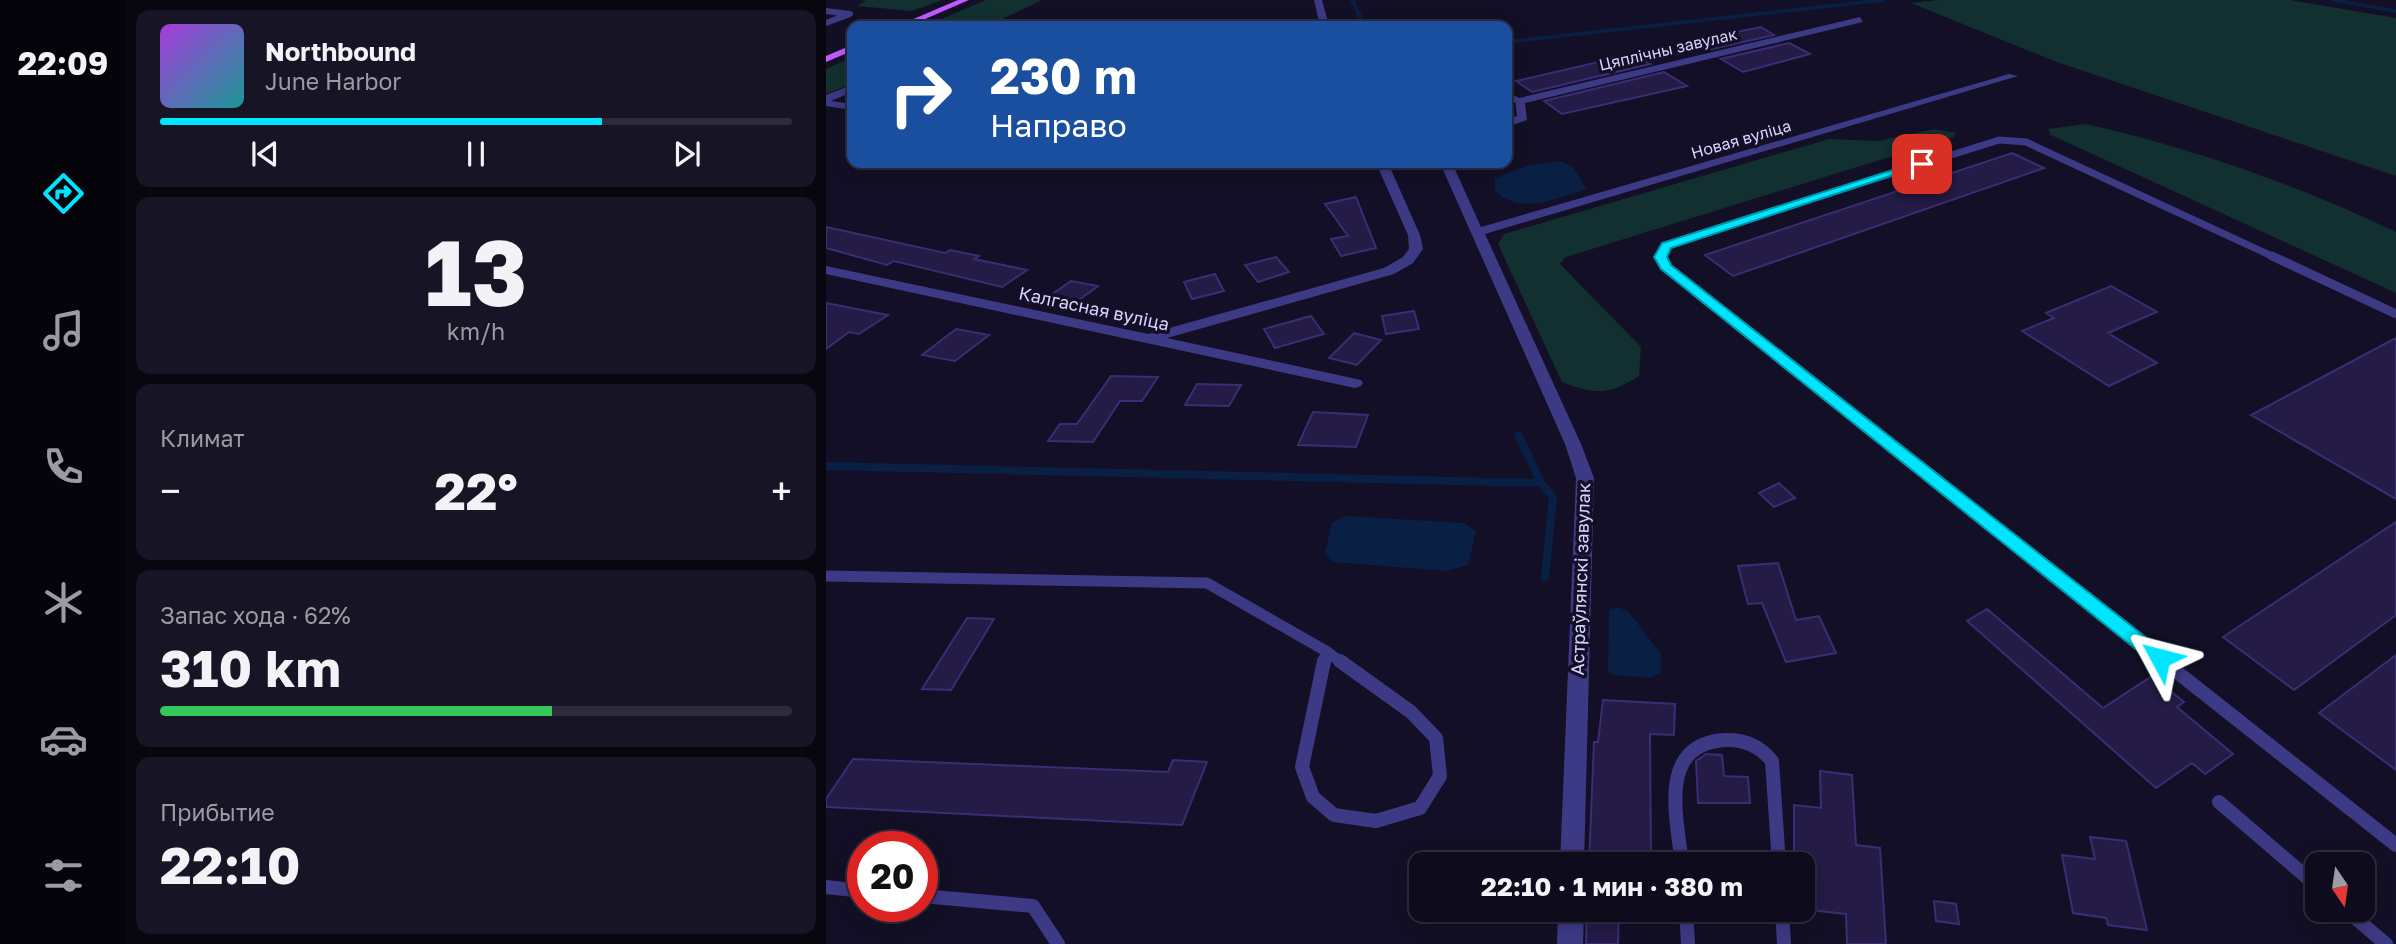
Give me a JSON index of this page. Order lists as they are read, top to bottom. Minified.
{"streets":{"street":["Цяплічны завулак","Новая вуліца","Калгасная вуліца","Астраўлянскі завулак"]},"crossings":[["Новая вуліца","Астраўлянскі завулак"]],"north":"bottom","page":{"tabs":"22:09","turn":["230 m","Направо"],"song":["Northbound","June Harbor"],"tile":[["13","km/h"],"Климат",["Запас хода · 62%","310 km"],["Прибытие","22:10"]],"heat":["−","22°","+"],"limit":"20","trip":"22:10 · 1 мин · 380 m"}}
